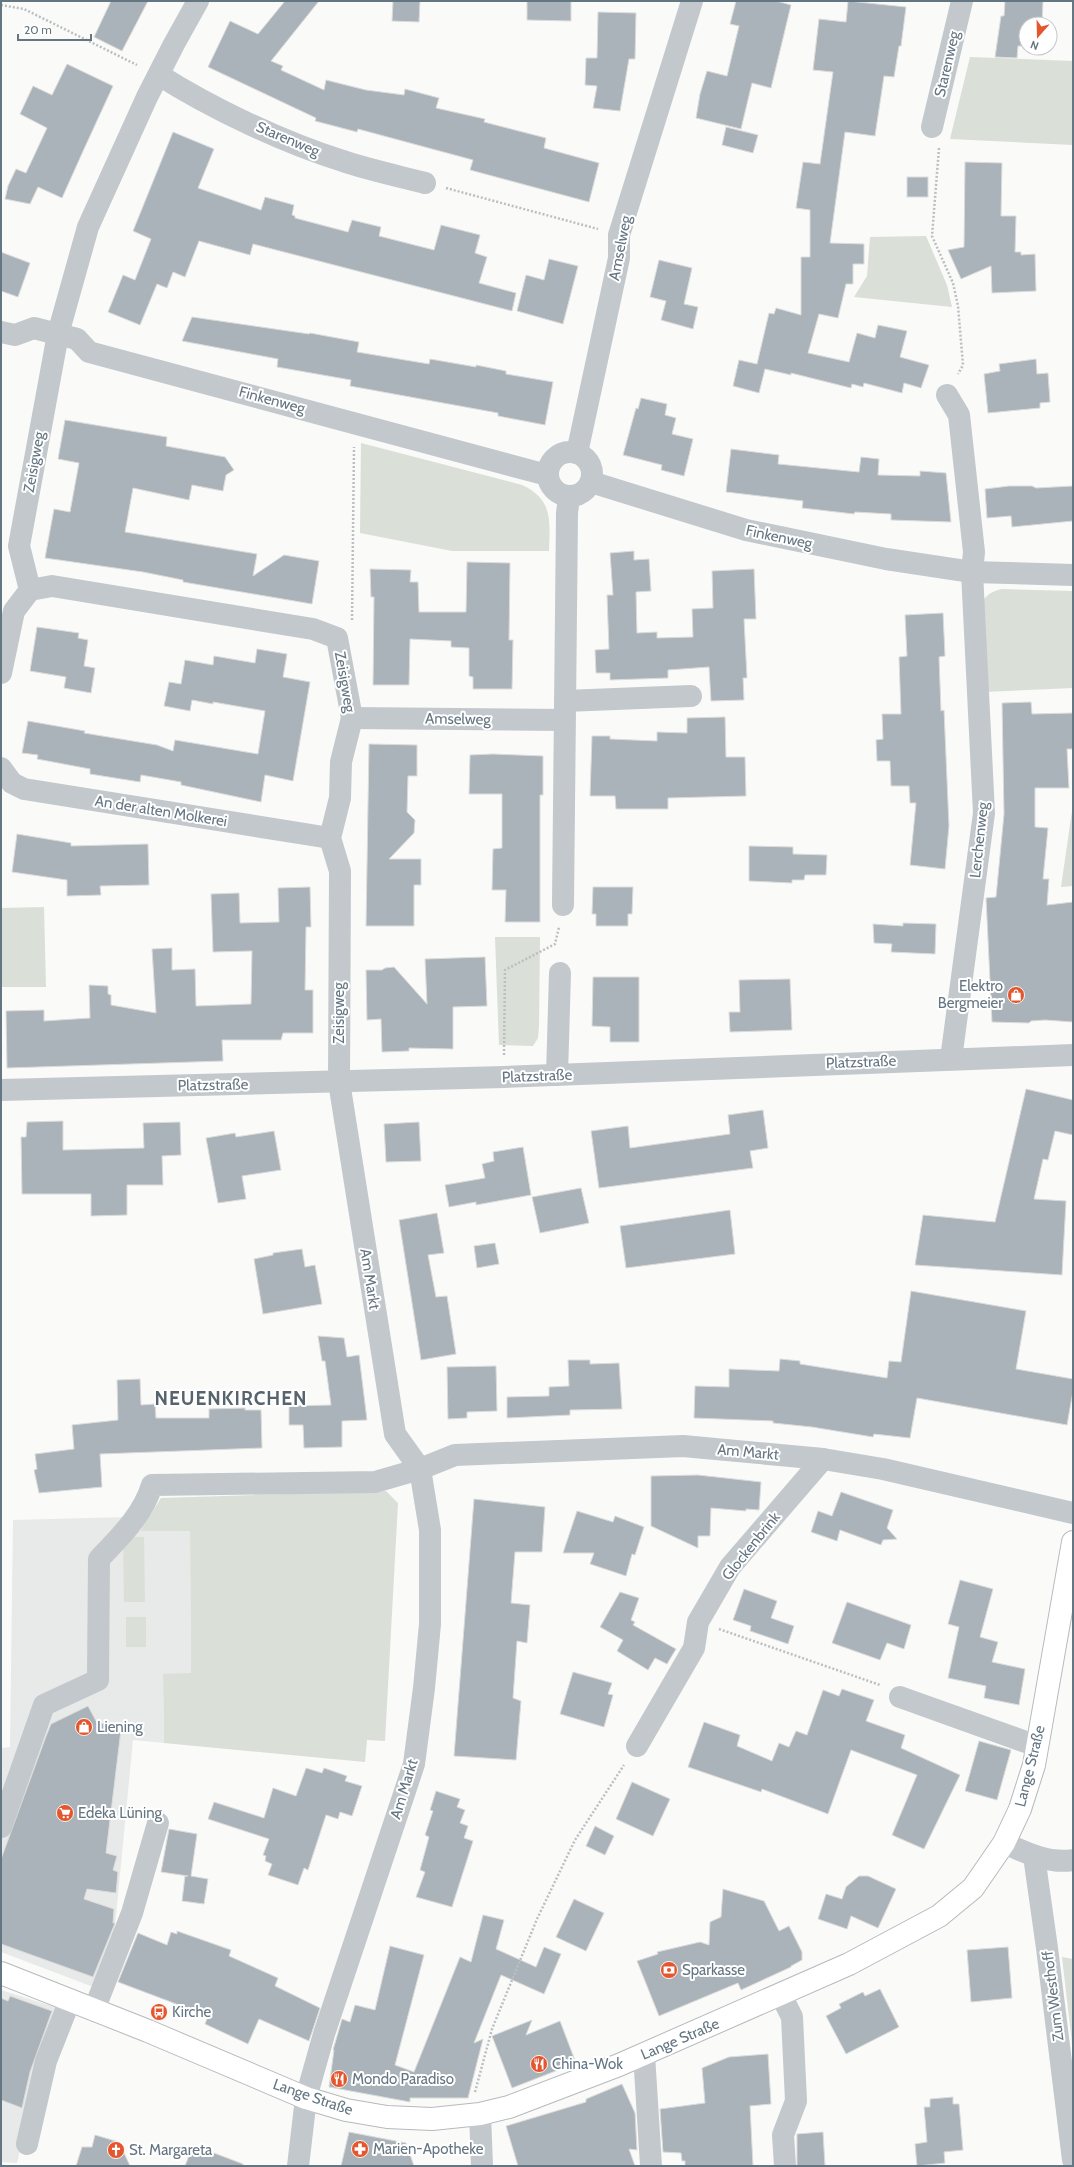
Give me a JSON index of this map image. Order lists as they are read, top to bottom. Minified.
{"streets":{"main road":["Lange Straße"],"street":["Starenweg","Amselweg","Finkenweg","Zeisigweg","An der alten Molkerei","Lerchenweg","Platzstraße","Am Markt","Glockenbrink","Zum Westhoff"]},"crossings":[["Amselweg","Finkenweg"],["Amselweg","Zeisigweg"],["Finkenweg","Zeisigweg"],["Finkenweg","Lerchenweg"],["Zeisigweg","An der alten Molkerei"],["Zeisigweg","Platzstraße"],["Zeisigweg","Am Markt"],["Lerchenweg","Platzstraße"],["Platzstraße","Am Markt"],["Am Markt","Glockenbrink"],["Am Markt","Lange Straße"]],"districts":["NEUENKIRCHEN"],"places":{"shop":["Elektro Bergmeier","Liening"],"supermarket":["Edeka Lüning"],"bank":["Sparkasse"],"bus stop":["Kirche"],"restaurant":["China-Wok","Mondo Paradiso"],"pharmacy":["Marien-Apotheke"],"church":["St. Margareta"]},"scale_bar":"20 m","north":"bottom"}
